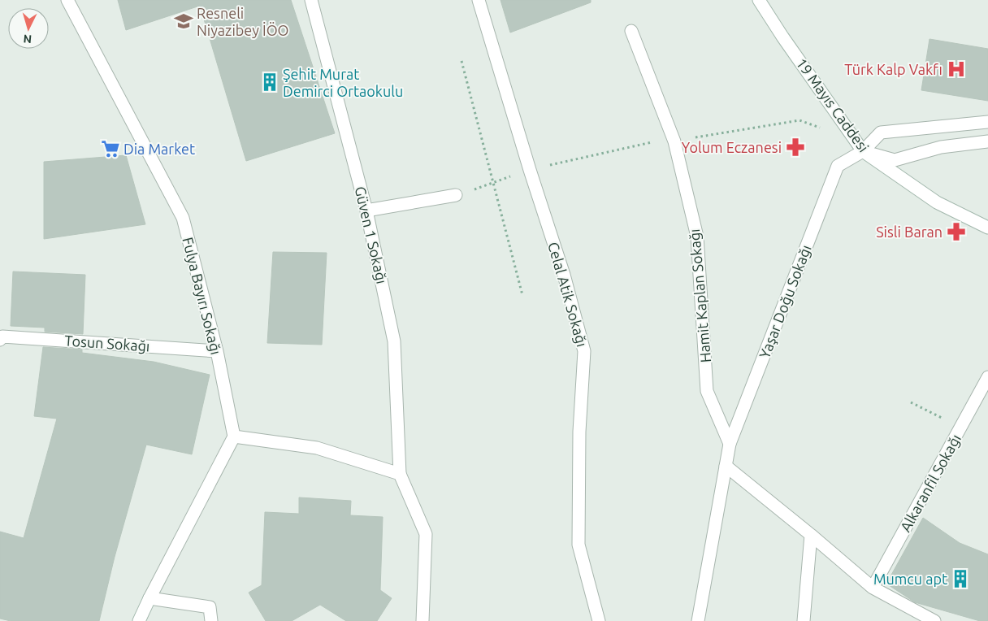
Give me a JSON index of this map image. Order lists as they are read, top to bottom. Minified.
{"streets":{"street":["19 Mayıs Caddesi","Güven 1 Sokağı","Celal Atik Sokağı","Fulya Bayırı Sokağı","Hamit Kaplan Sokağı","Yaşar Doğu Sokağı","Tosun Sokağı","Alkaranfil Sokağı"]},"crossings":[["19 Mayıs Caddesi","Yaşar Doğu Sokağı"],["Fulya Bayırı Sokağı","Tosun Sokağı"],["Hamit Kaplan Sokağı","Yaşar Doğu Sokağı"]],"places":{"school or university":["Resneli Niyazibey İÖO"],"hospital":["Türk Kalp Vakfı"],"building":["Şehit Murat Demirci Ortaokulu","Mumcu apt"],"pharmacy":["Yolum Eczanesi","Sisli Baran"],"supermarket":["Dia Market"]},"north":"bottom"}
